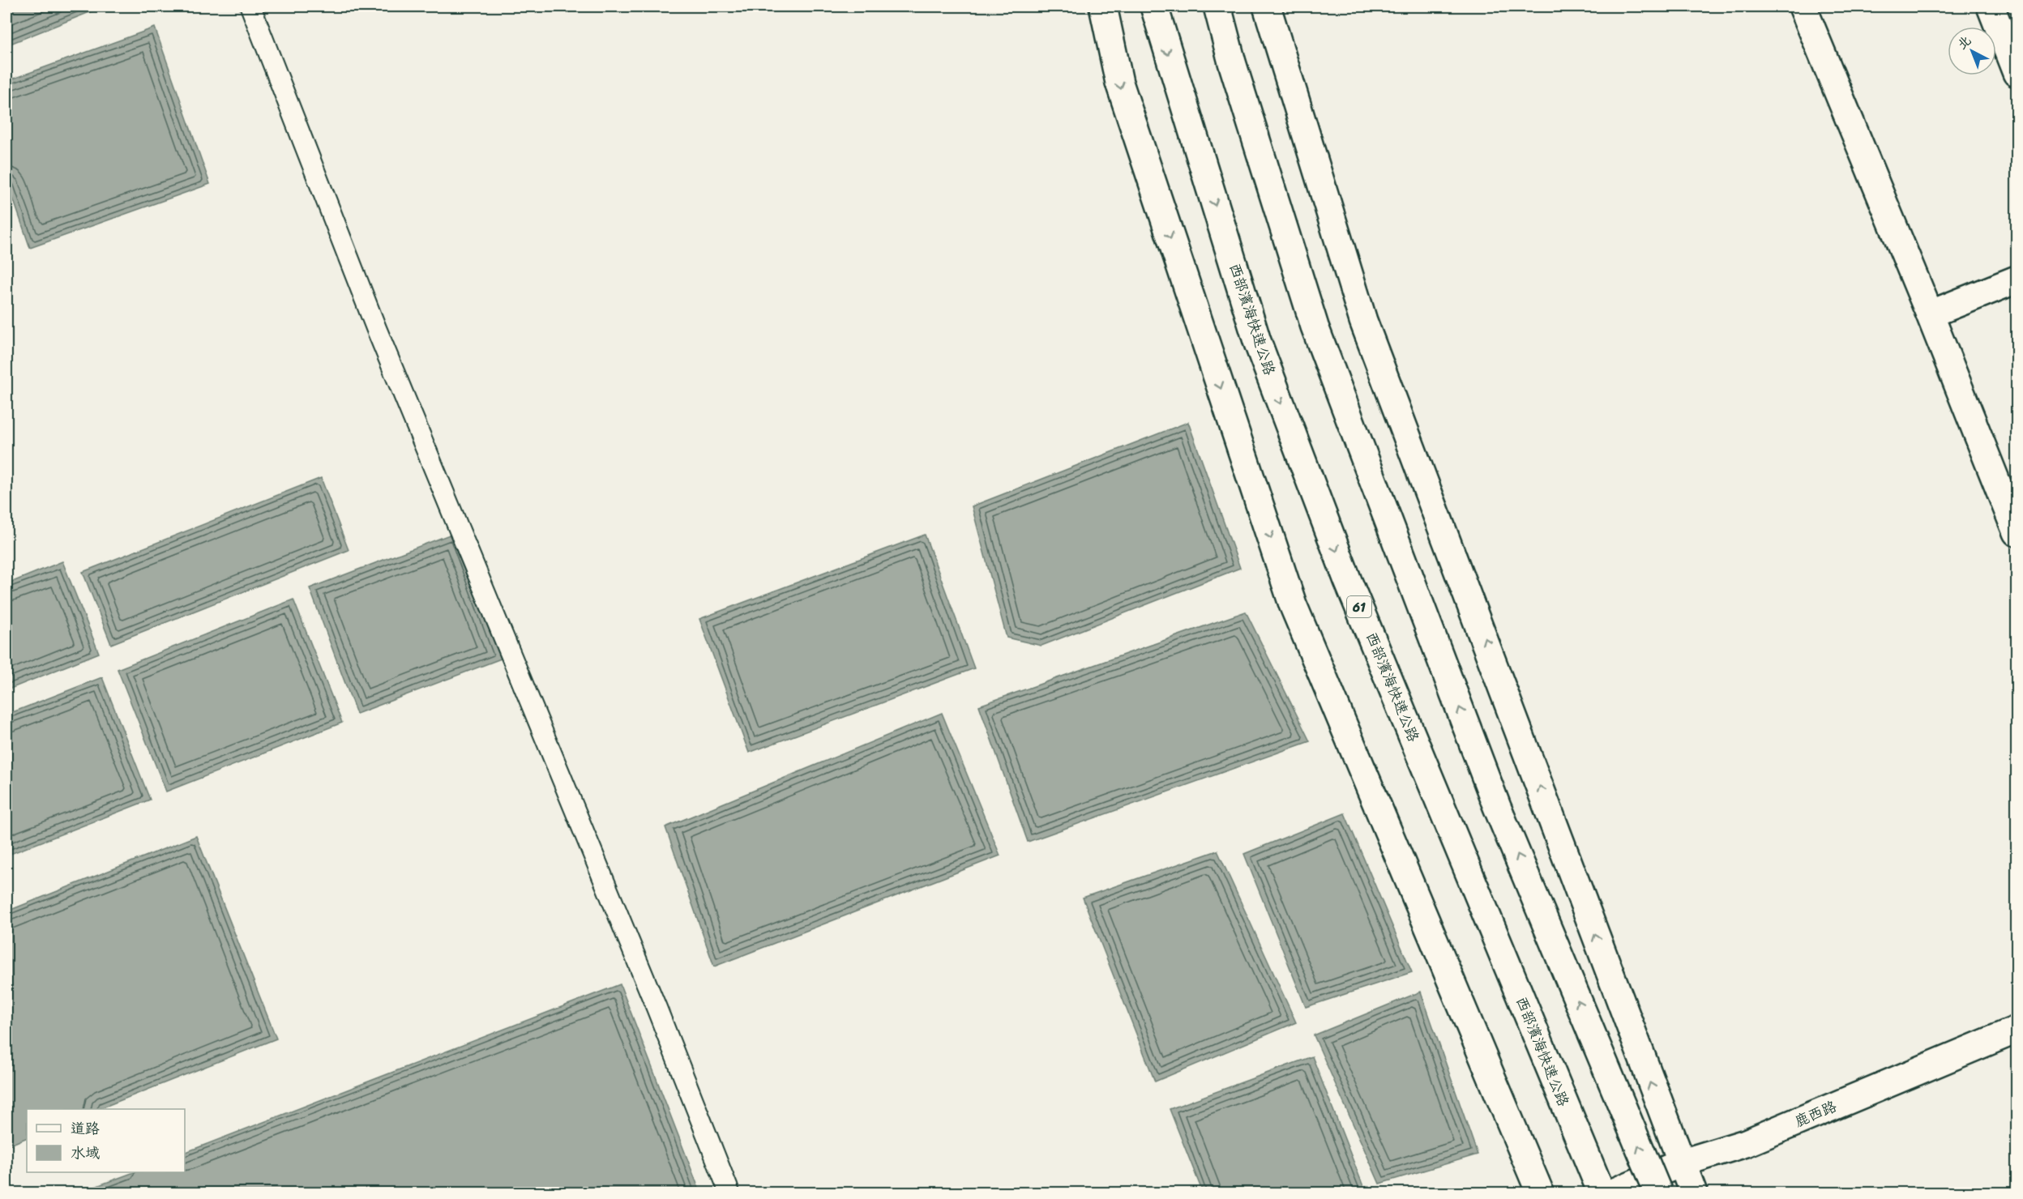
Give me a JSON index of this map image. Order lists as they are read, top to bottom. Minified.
{"streets":{"main road":["西部濱海快速公路","61","鹿西路"]},"legend":["道路","水域"],"north":"top left"}
